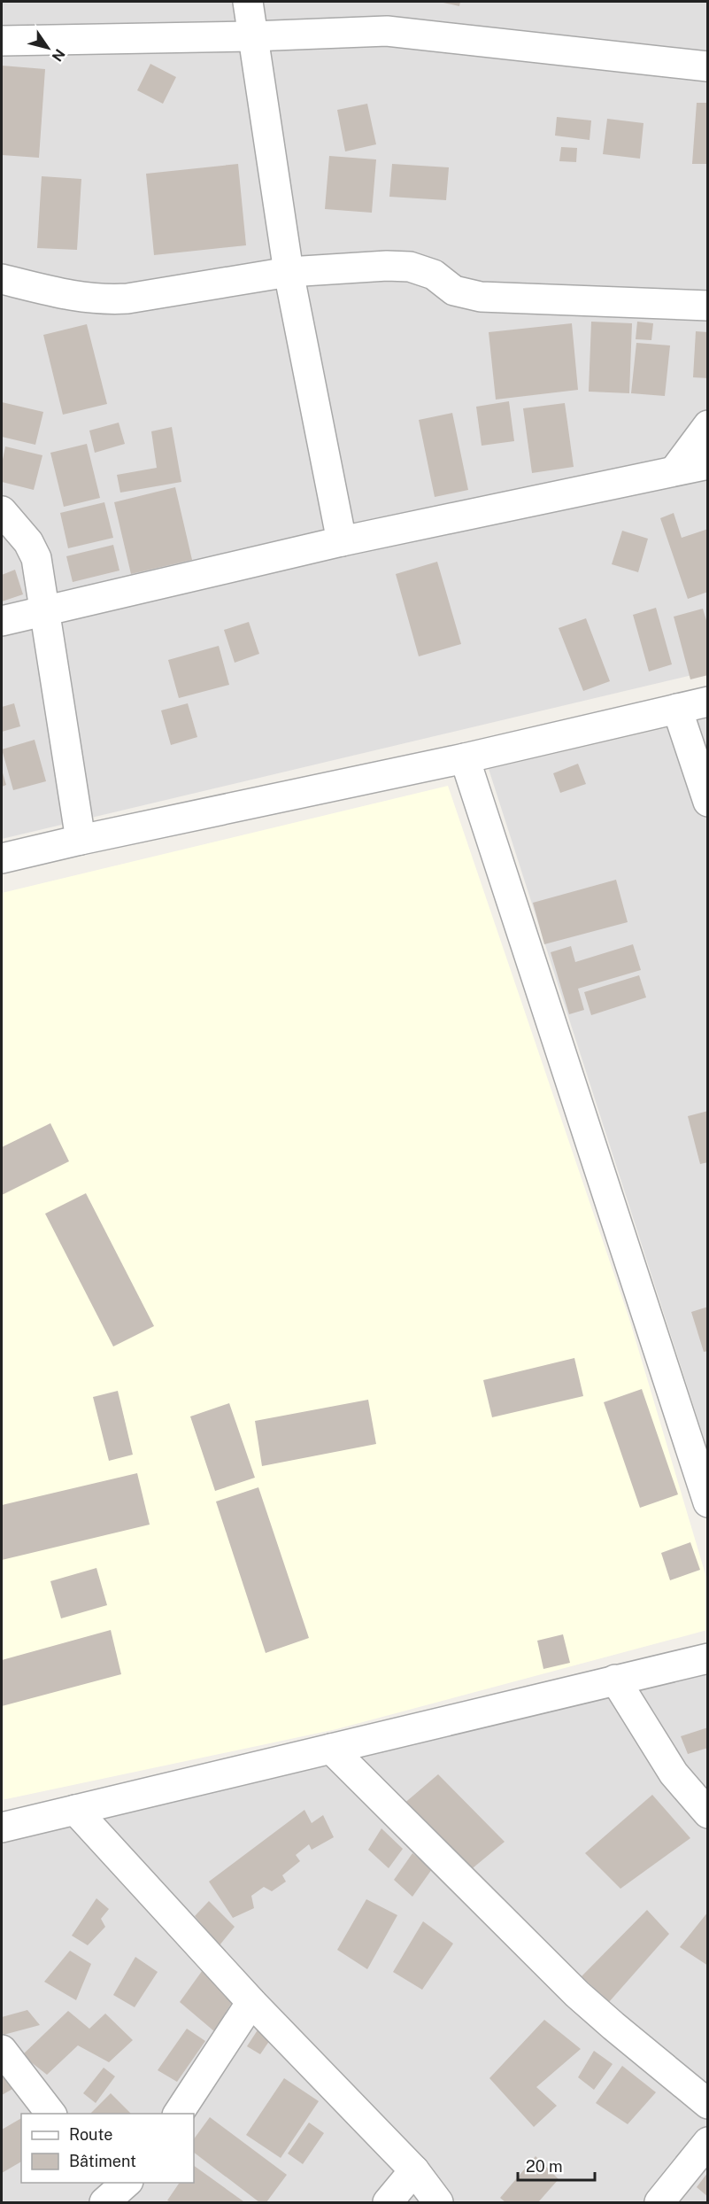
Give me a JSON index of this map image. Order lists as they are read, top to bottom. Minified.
{"legend":["Route","Bâtiment"],"scale_bar":"20 m","north":"bottom right"}
